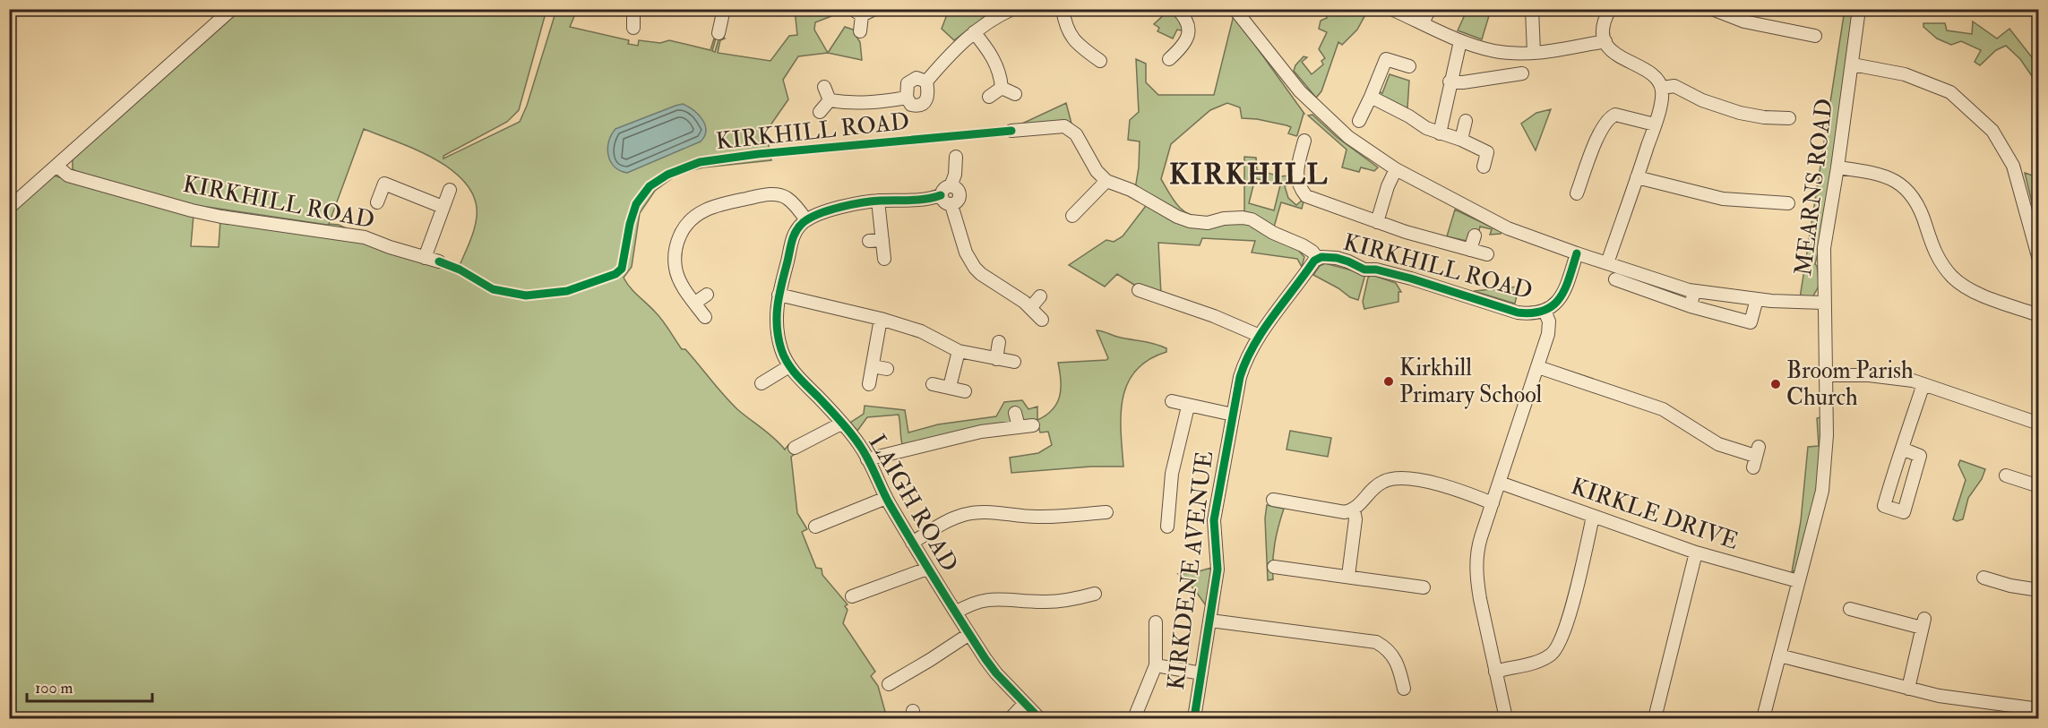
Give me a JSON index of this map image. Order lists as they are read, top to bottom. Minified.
{"streets":{"street":["KIRKHILL ROAD","MEARNS ROAD","LAIGH ROAD","KIRKLE DRIVE","KIRKDENE AVENUE"]},"crossings":[["KIRKHILL ROAD","KIRKDENE AVENUE"],["MEARNS ROAD","KIRKLE DRIVE"]],"districts":["KIRKHILL"],"places":["Kirkhill Primary School","Broom Parish Church"],"scale_bar":"100 m"}
